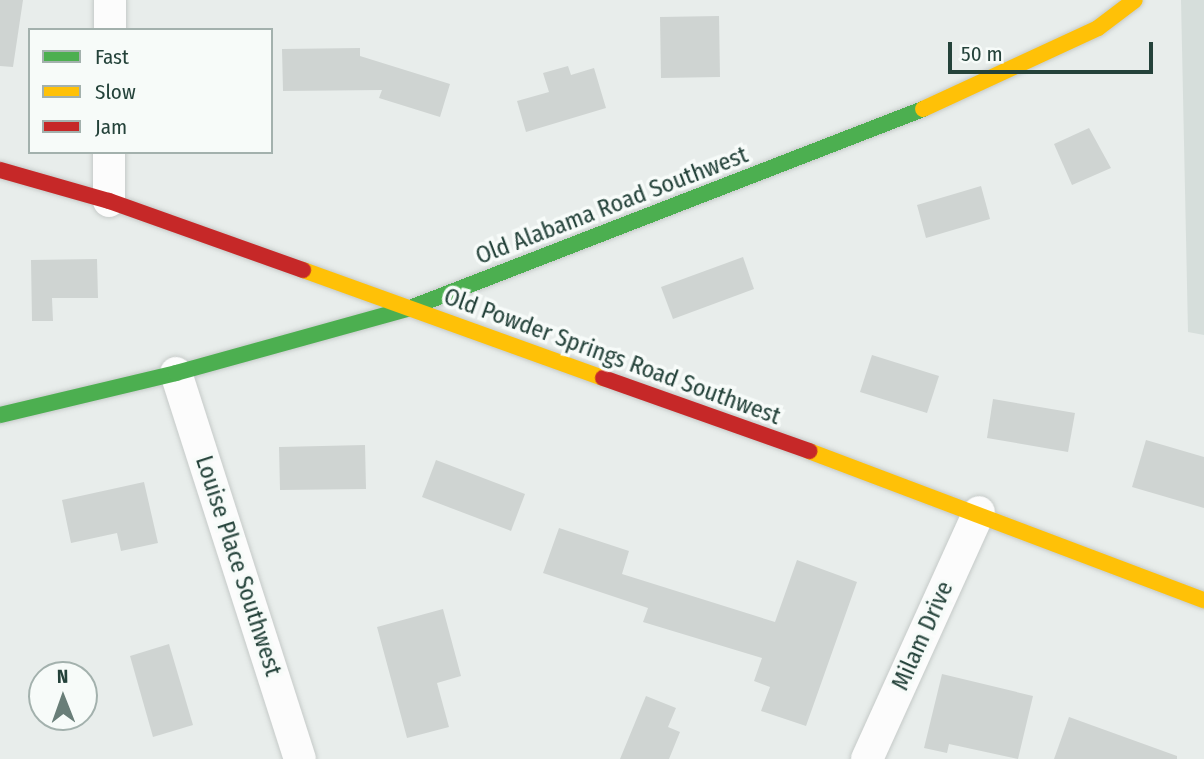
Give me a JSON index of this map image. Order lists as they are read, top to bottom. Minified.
{"streets":{"street":["Old Alabama Road Southwest","Old Powder Springs Road Southwest","Louise Place Southwest","Milam Drive"]},"crossings":[["Old Alabama Road Southwest","Old Powder Springs Road Southwest"],["Old Alabama Road Southwest","Louise Place Southwest"],["Old Powder Springs Road Southwest","Milam Drive"]],"legend":["Fast","Slow","Jam"],"scale_bar":"50 m","north":"top"}
